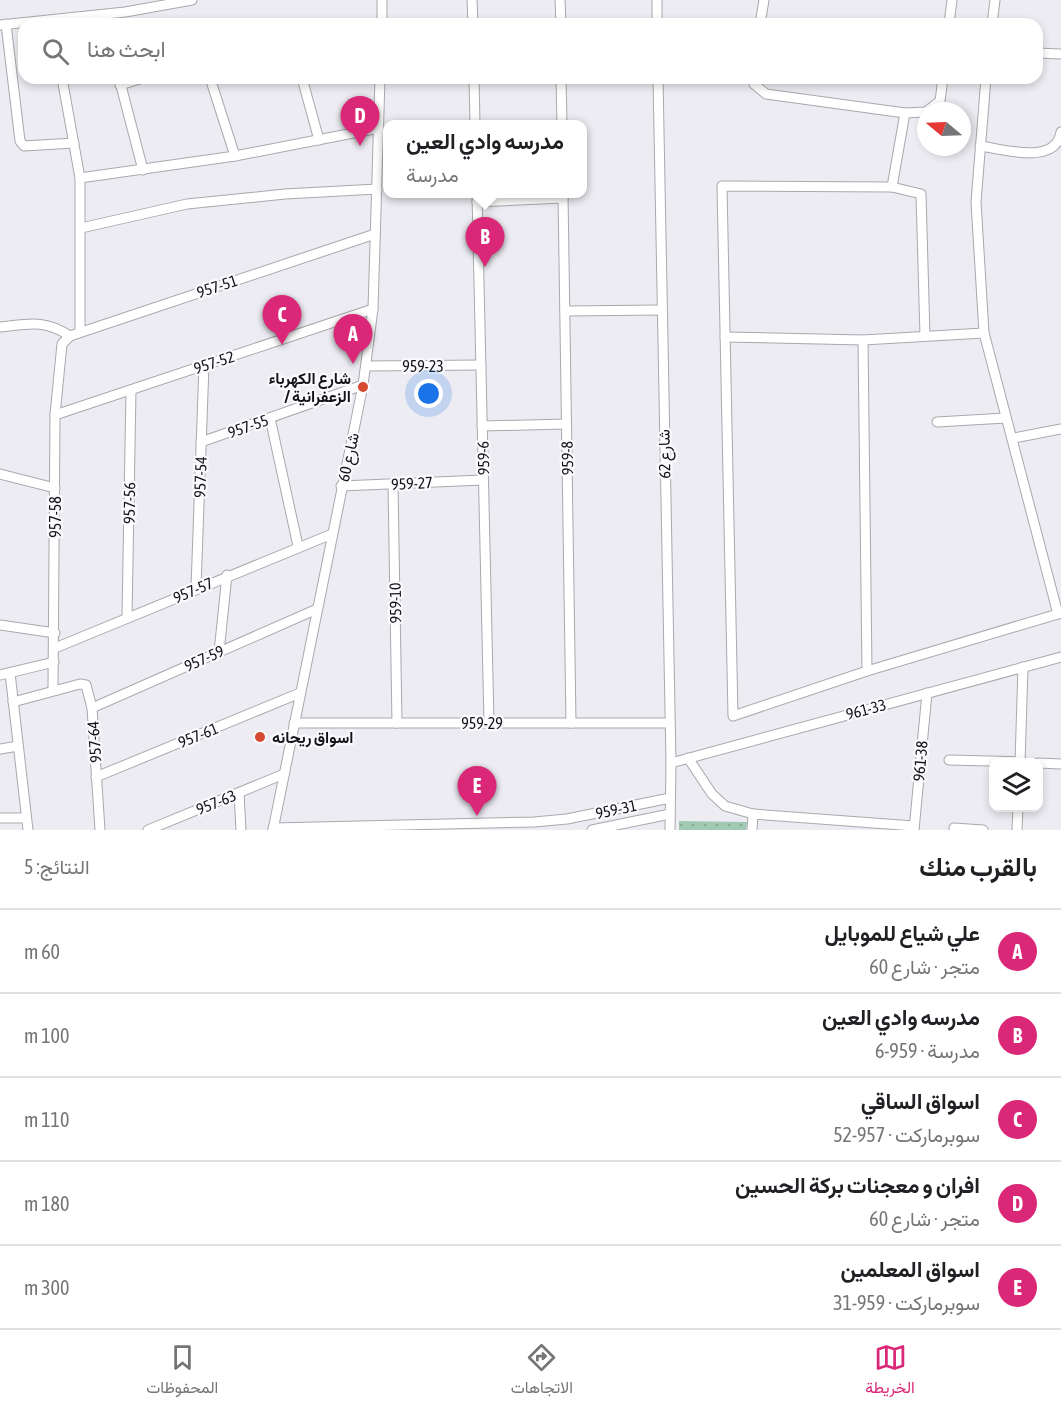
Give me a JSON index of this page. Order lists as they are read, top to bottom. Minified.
{"streets":{"street":["957-51","957-52","959-23","957-55","شارع 62","شارع 60","959-6","959-8","957-54","959-27","957-56","957-58","957-57","959-10","957-59","961-33","959-29","957-61","957-64","961-38","957-63","959-31"]},"crossings":[["957-51","شارع 60"],["957-51","957-58"],["957-52","شارع 60"],["957-52","957-54"],["957-52","957-56"],["957-52","957-58"],["959-23","شارع 60"],["959-23","959-6"],["957-55","شارع 60"],["957-55","957-54"],["شارع 62","961-33"],["شارع 62","959-29"],["شارع 62","959-31"],["شارع 60","959-27"],["شارع 60","957-57"],["شارع 60","957-59"],["شارع 60","959-29"],["شارع 60","957-61"],["شارع 60","957-63"],["شارع 60","959-31"],["959-6","959-27"],["959-6","959-29"],["959-8","959-29"],["957-54","957-57"],["959-27","959-10"],["957-56","957-57"],["957-58","957-57"],["957-58","957-64"],["959-10","959-29"],["957-59","957-64"],["961-33","961-38"],["957-61","957-64"]],"places":["شارع الكهرباء / الزعفرانية","اسواق ريحانه"],"north":"left","page":{"search":"ابحث هنا","pins":["D","B","C","A","E"],"popup":["مدرسه وادي العين","مدرسة"],"heading":["بالقرب منك","النتائج: 5"],"list":[{"mark":"A","name":"علي شياع للموبايل","note":"متجر · شارع 60","value":"60 m"},{"mark":"B","name":"مدرسه وادي العين","note":"مدرسة · 959-6","value":"100 m"},{"mark":"C","name":"اسواق الساقي","note":"سوبرماركت · 957-52","value":"110 m"},{"mark":"D","name":"افران و معجنات بركة الحسين","note":"متجر · شارع 60","value":"180 m"},{"mark":"E","name":"اسواق المعلمين","note":"سوبرماركت · 959-31","value":"300 m"}],"nav":["الخريطة","الاتجاهات","المحفوظات"]}}
